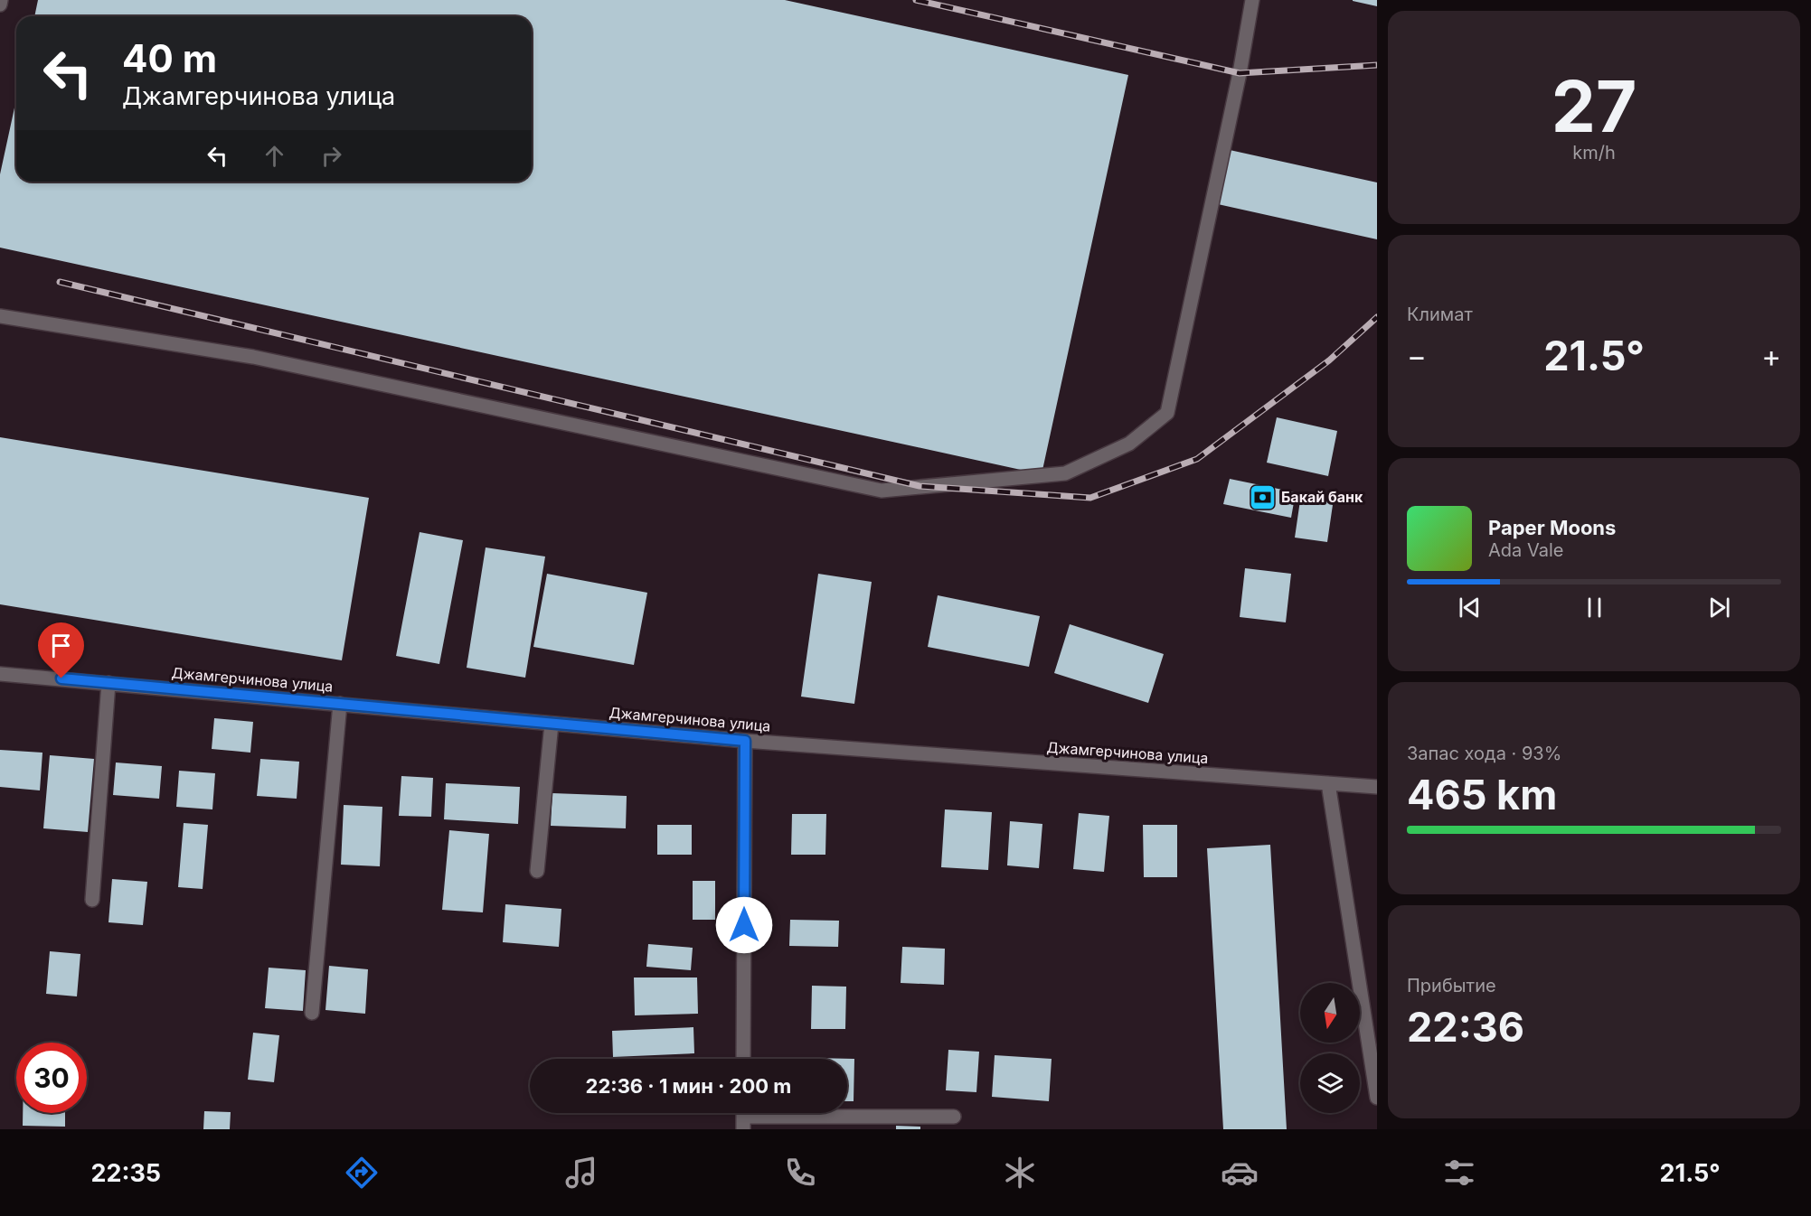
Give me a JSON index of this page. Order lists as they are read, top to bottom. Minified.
{"streets":{"street":["Джамгерчинова улица"]},"places":{"bank":["Бакай банк"]},"north":"bottom","page":{"tile":[["27","km/h"],"Климат",["Запас хода · 93%","465 km"],["Прибытие","22:36"]],"turn":["40 m","Джамгерчинова улица"],"heat":["−","21.5°","+"],"song":["Paper Moons","Ada Vale"],"limit":"30","trip":"22:36 · 1 мин · 200 m","tabs":["22:35","21.5°"]}}
